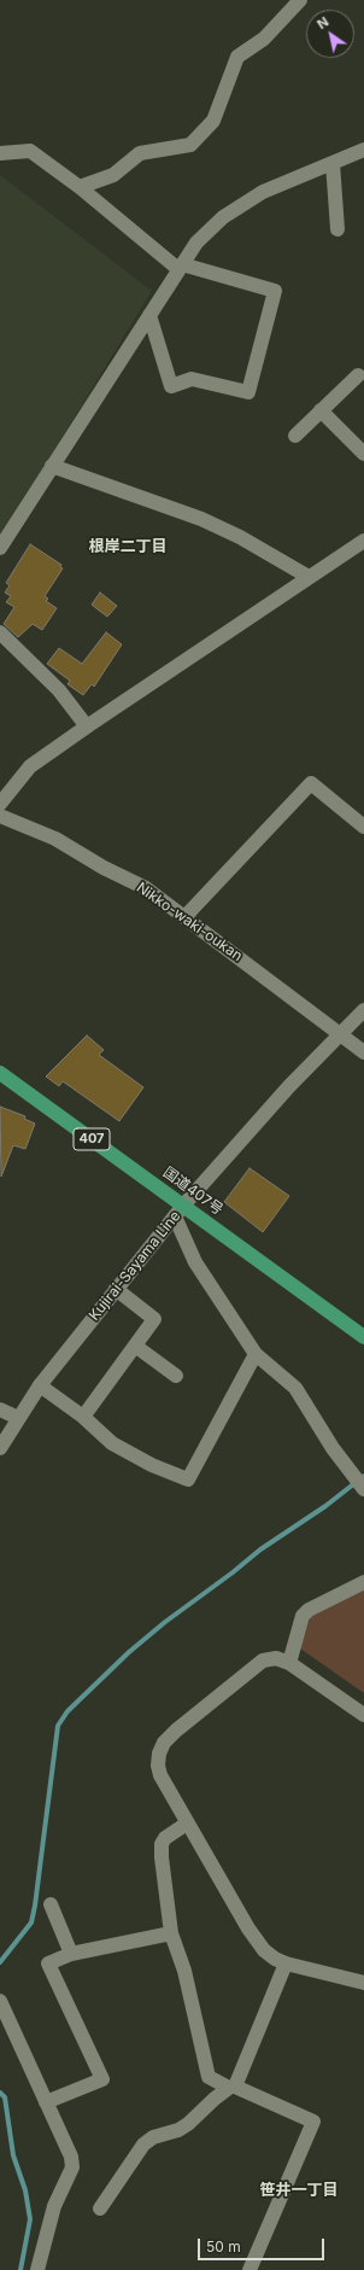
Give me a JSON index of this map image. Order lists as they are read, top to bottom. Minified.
{"streets":{"highway":["407","国道407号"],"street":["Nikko-waki-oukan","Kujirai-Sayama Line"]},"crossings":[["Nikko-waki-oukan","Kujirai-Sayama Line"],["国道407号","Kujirai-Sayama Line"]],"districts":["根岸二丁目","笹井一丁目"],"scale_bar":"50 m","north":"top left"}
